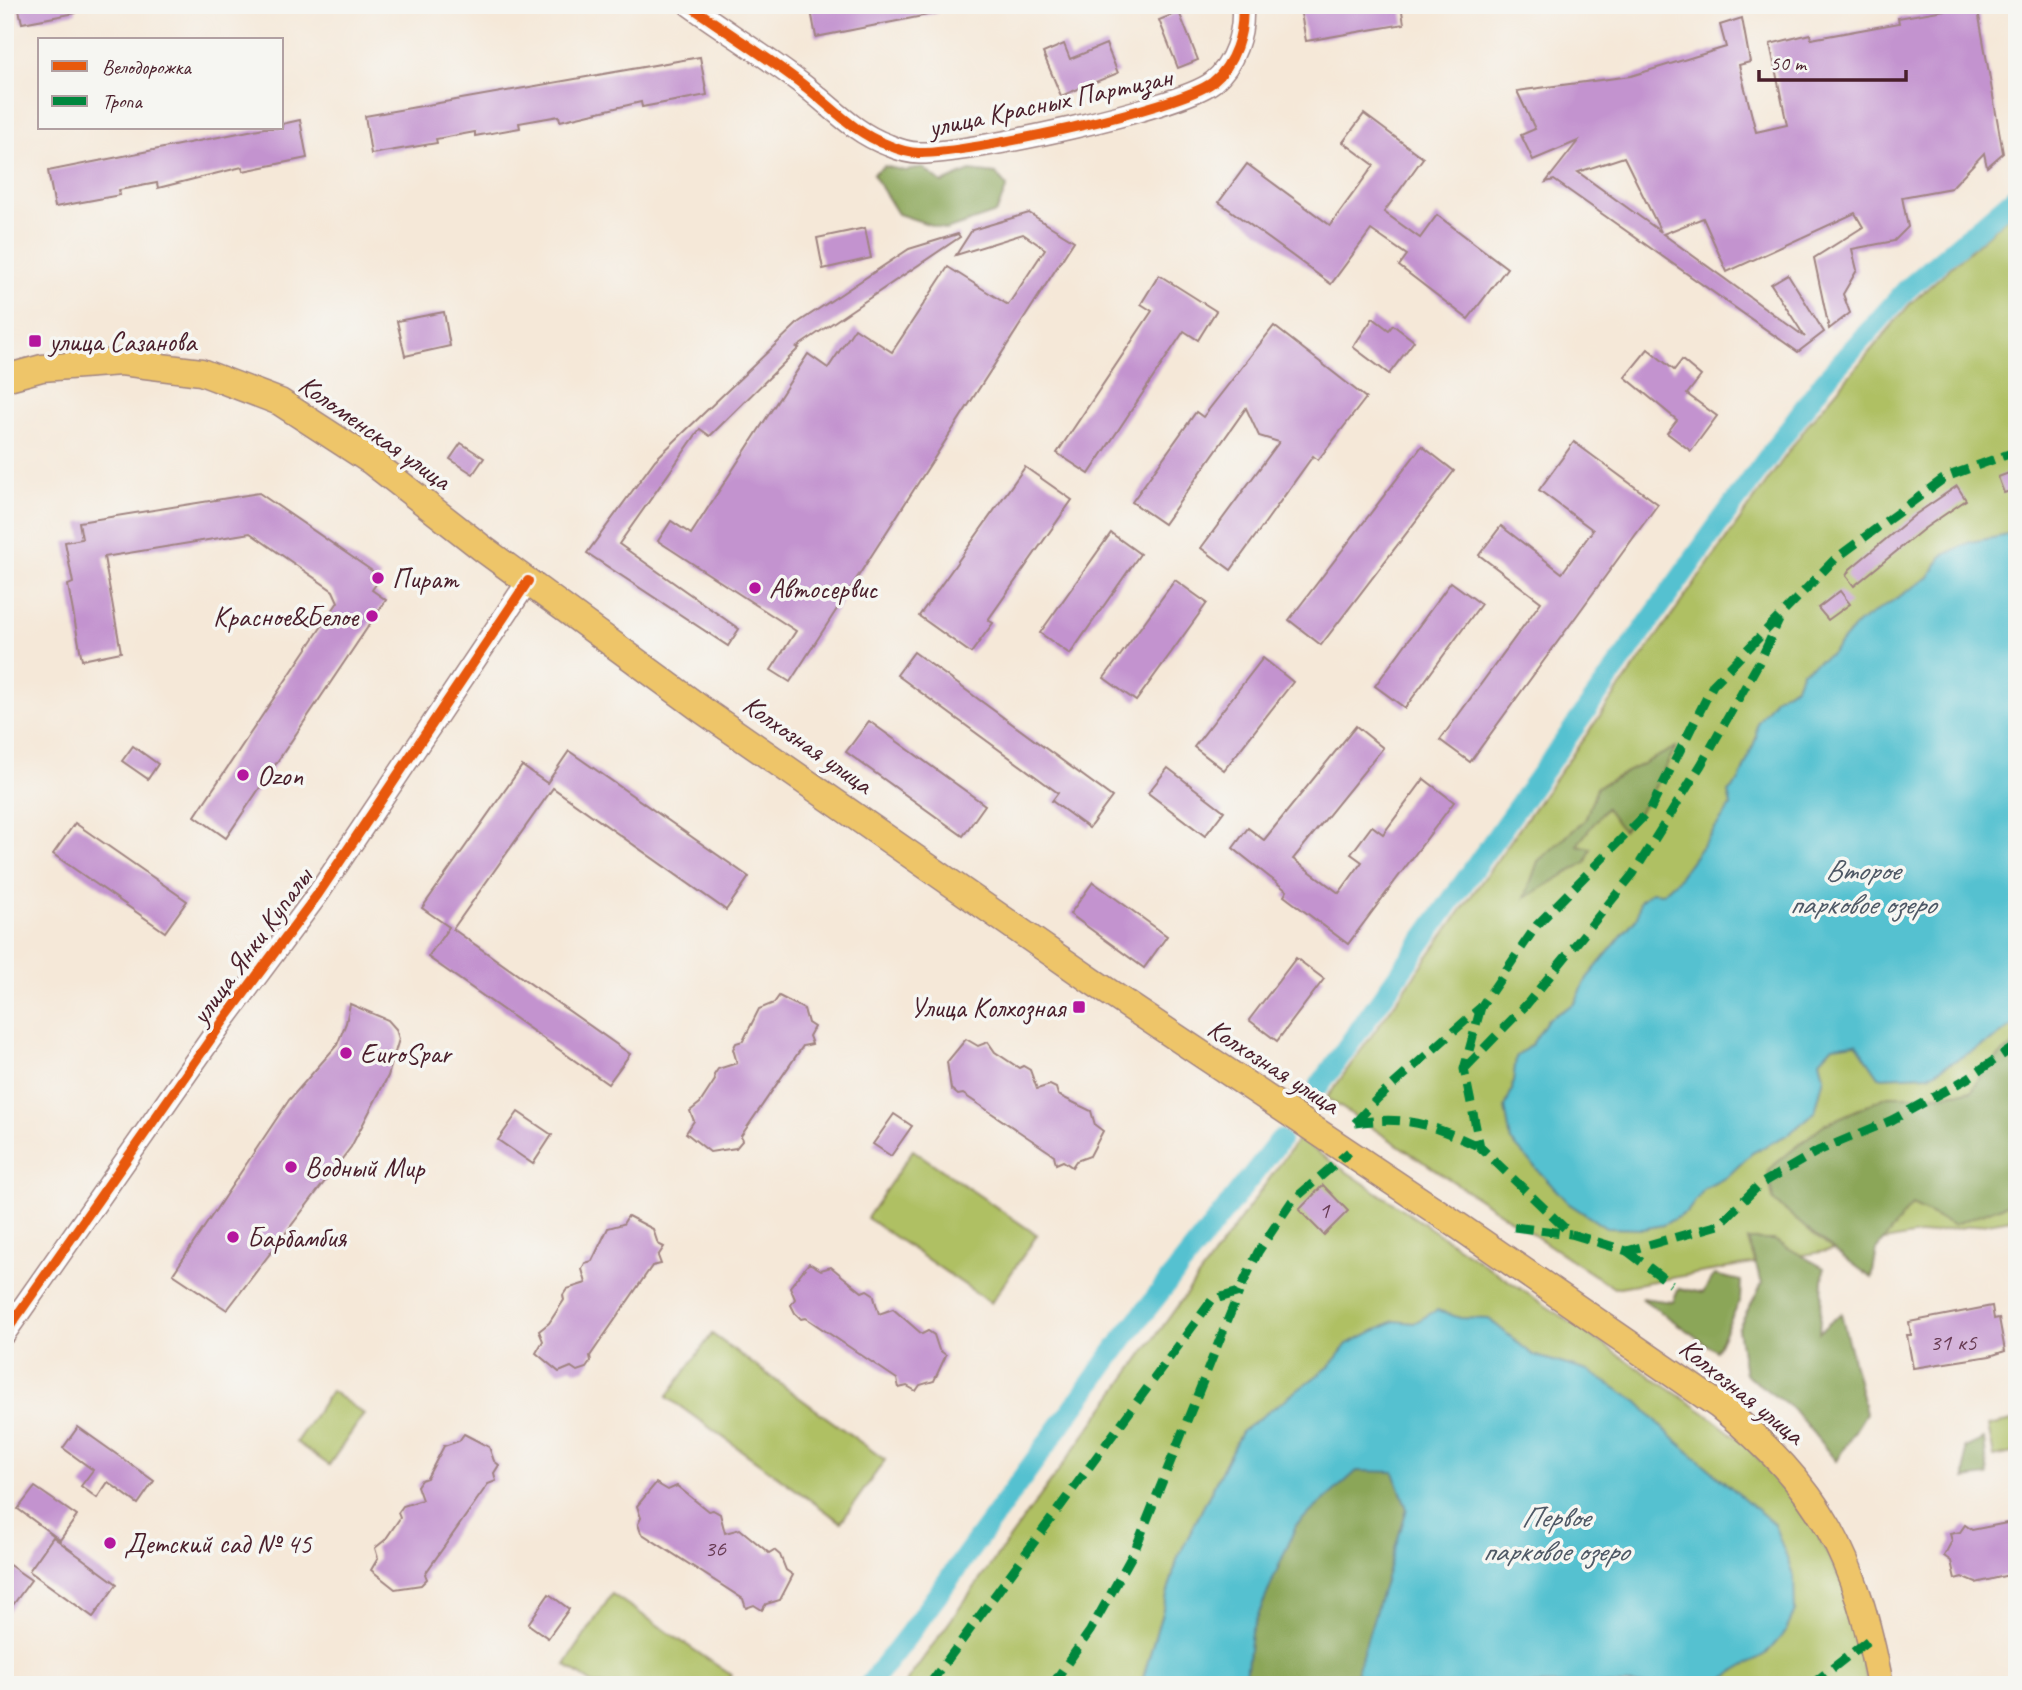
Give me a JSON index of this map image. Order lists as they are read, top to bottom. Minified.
{"streets":{"main road":["Коломенская улица","Колхозная улица"],"street":["улица Красных Партизан","улица Янки Купалы"]},"crossings":[["Коломенская улица","Колхозная улица"],["Коломенская улица","улица Янки Купалы"],["Колхозная улица","улица Янки Купалы"]],"water":["Второе парковое озеро","Первое парковое озеро"],"places":{"transit":["улица Сазанова","Улица Колхозная"],"other":["Пират","Автосервис","Красное&Белое","Ozon","EuroSpar","Водный Мир","Барбамбия","Детский сад № 45"]},"house_numbers":["1","31 к5","36"],"legend":["Велодорожка","Тропа"],"scale_bar":"50 m"}
